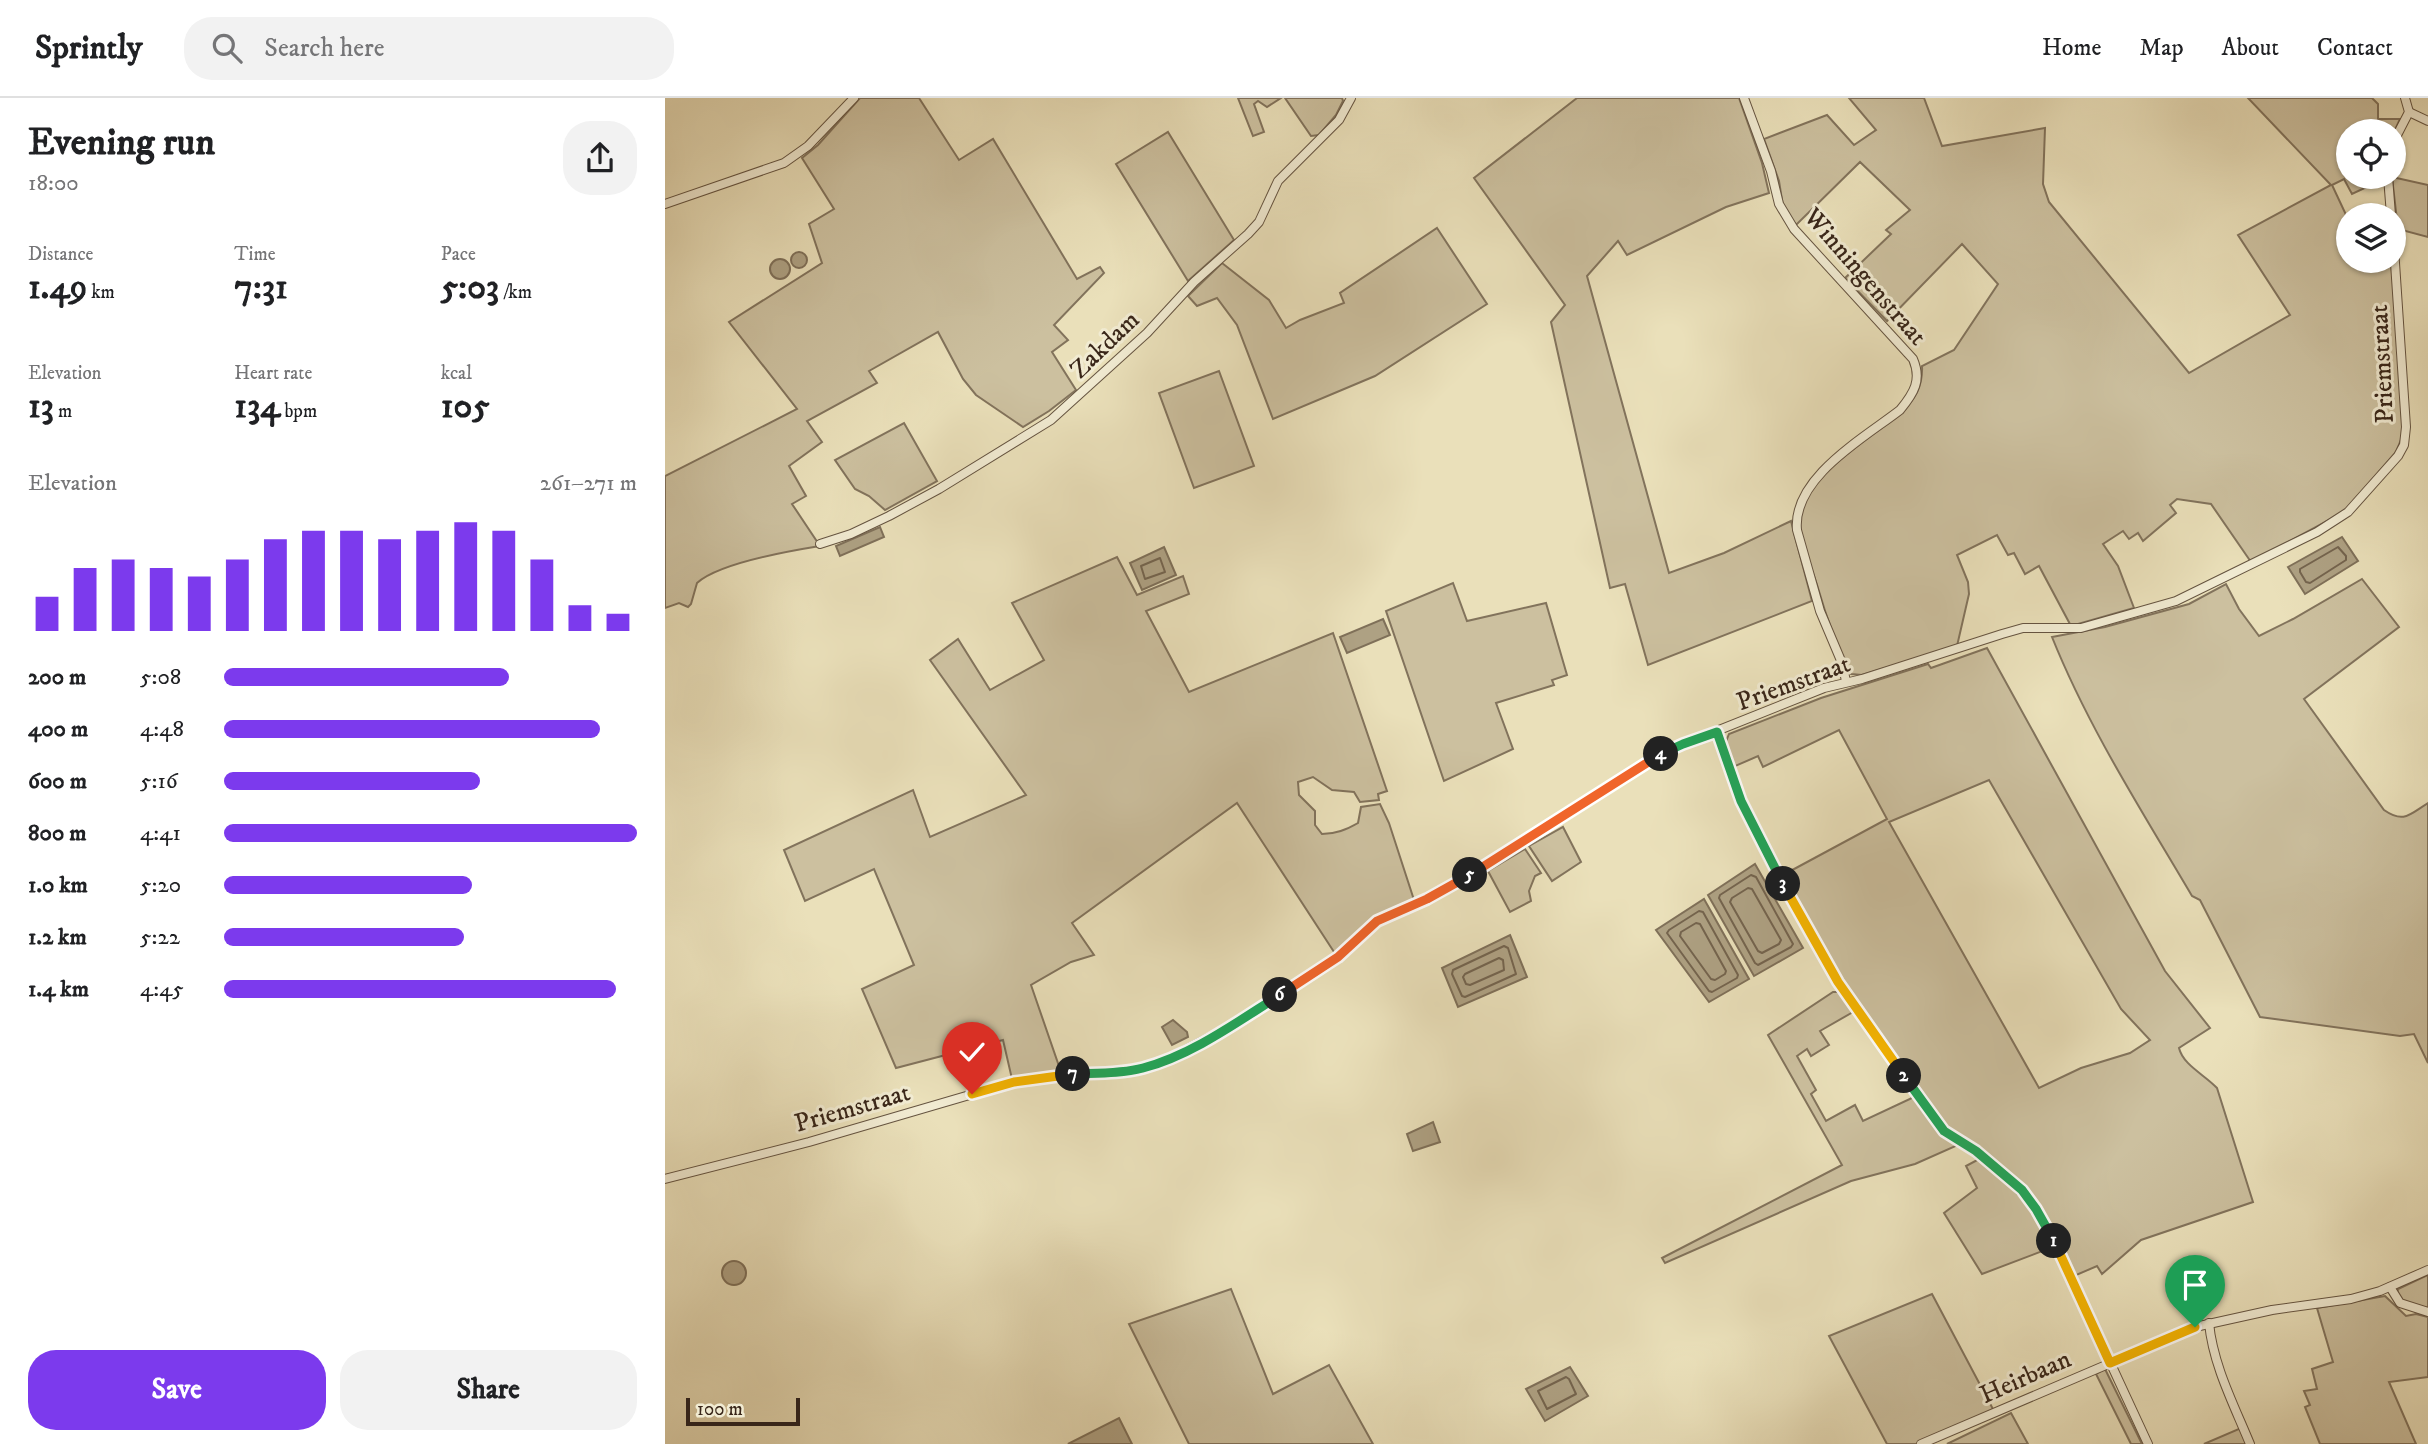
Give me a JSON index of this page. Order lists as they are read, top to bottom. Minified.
{"streets":{"street":["Winningenstraat","Zakdam","Priemstraat","Heirbaan"]},"crossings":[["Winningenstraat","Priemstraat"]],"scale_bar":"100 m","page":{"header":"Sprintly","search":"Search here","nav":["Home","Map","About","Contact"],"heading":["Evening run","18:00"],"stats":[["Distance","1.49 km"],["Time","7:31"],["Pace","5:03 /km"],["Elevation","13 m"],["Heart rate","134 bpm"],["kcal","105"]],"chart":["Elevation","261–271 m"],"list":[{"name":"200 m","note":"5:08"},{"name":"400 m","note":"4:48"},{"name":"600 m","note":"5:16"},{"name":"800 m","note":"4:41"},{"name":"1.0 km","note":"5:20"},{"name":"1.2 km","note":"5:22"},{"name":"1.4 km","note":"4:45"}],"pins":["4","5","3","6","7","2","1"],"buttons":["Save","Share"],"scale":"100 m"}}
